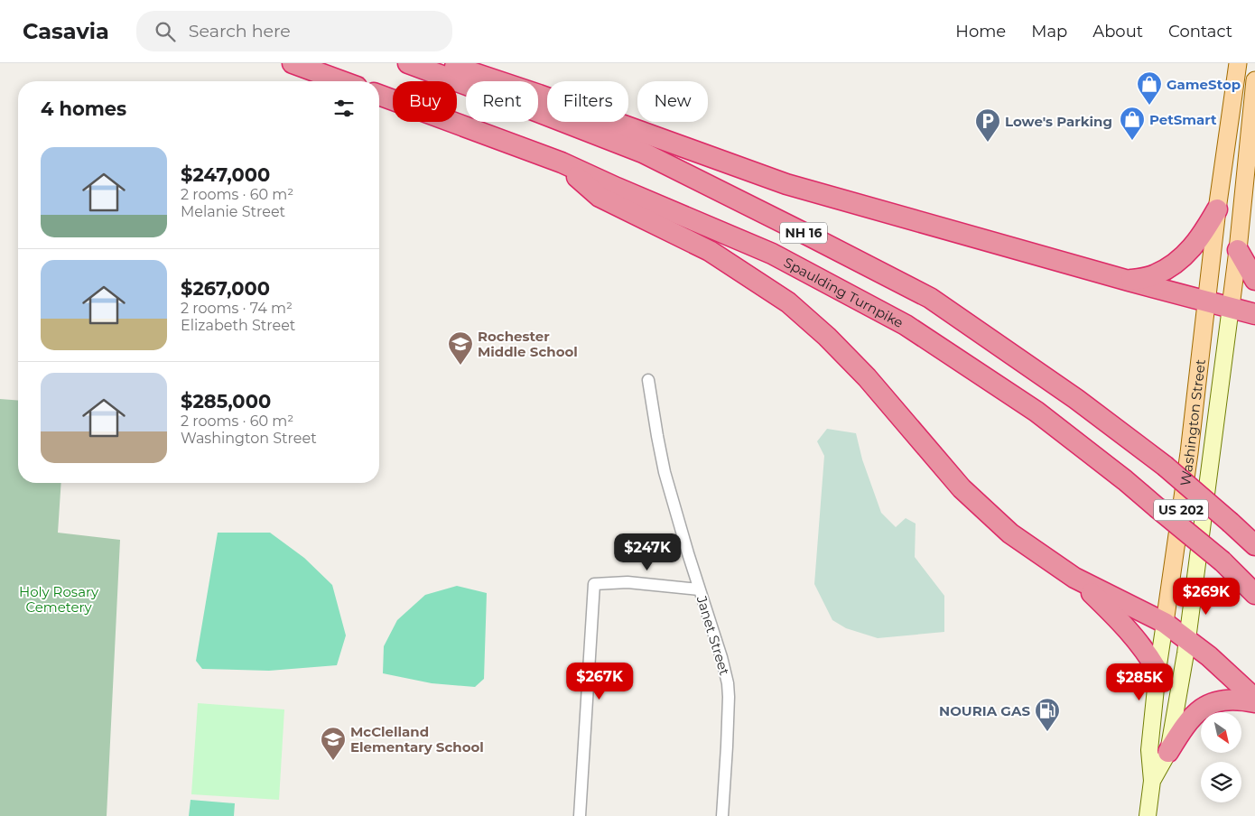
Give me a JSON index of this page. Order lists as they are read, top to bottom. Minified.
{"streets":{"highway":["NH 16","Spaulding Turnpike"],"main road":["Washington Street","US 202"],"street":["Janet Street"]},"parks":["Holy Rosary Cemetery"],"places":{"shop":["GameStop","PetSmart"],"parking":["Lowe's Parking"],"school or university":["Rochester Middle School","McClelland Elementary School"],"fuel station":["NOURIA GAS"]},"north":"bottom right","page":{"header":"Casavia","search":"Search here","nav":["Home","Map","About","Contact"],"chip":["Buy","Rent","Filters","New"],"heading":"4 homes","list":[{"name":"$247,000","note":"2 rooms · 60 m² · Melanie Street"},{"name":"$267,000","note":"2 rooms · 74 m² · Elizabeth Street"},{"name":"$285,000","note":"2 rooms · 60 m² · Washington Street"}],"price":["$247K","$269K","$267K","$285K"]}}
